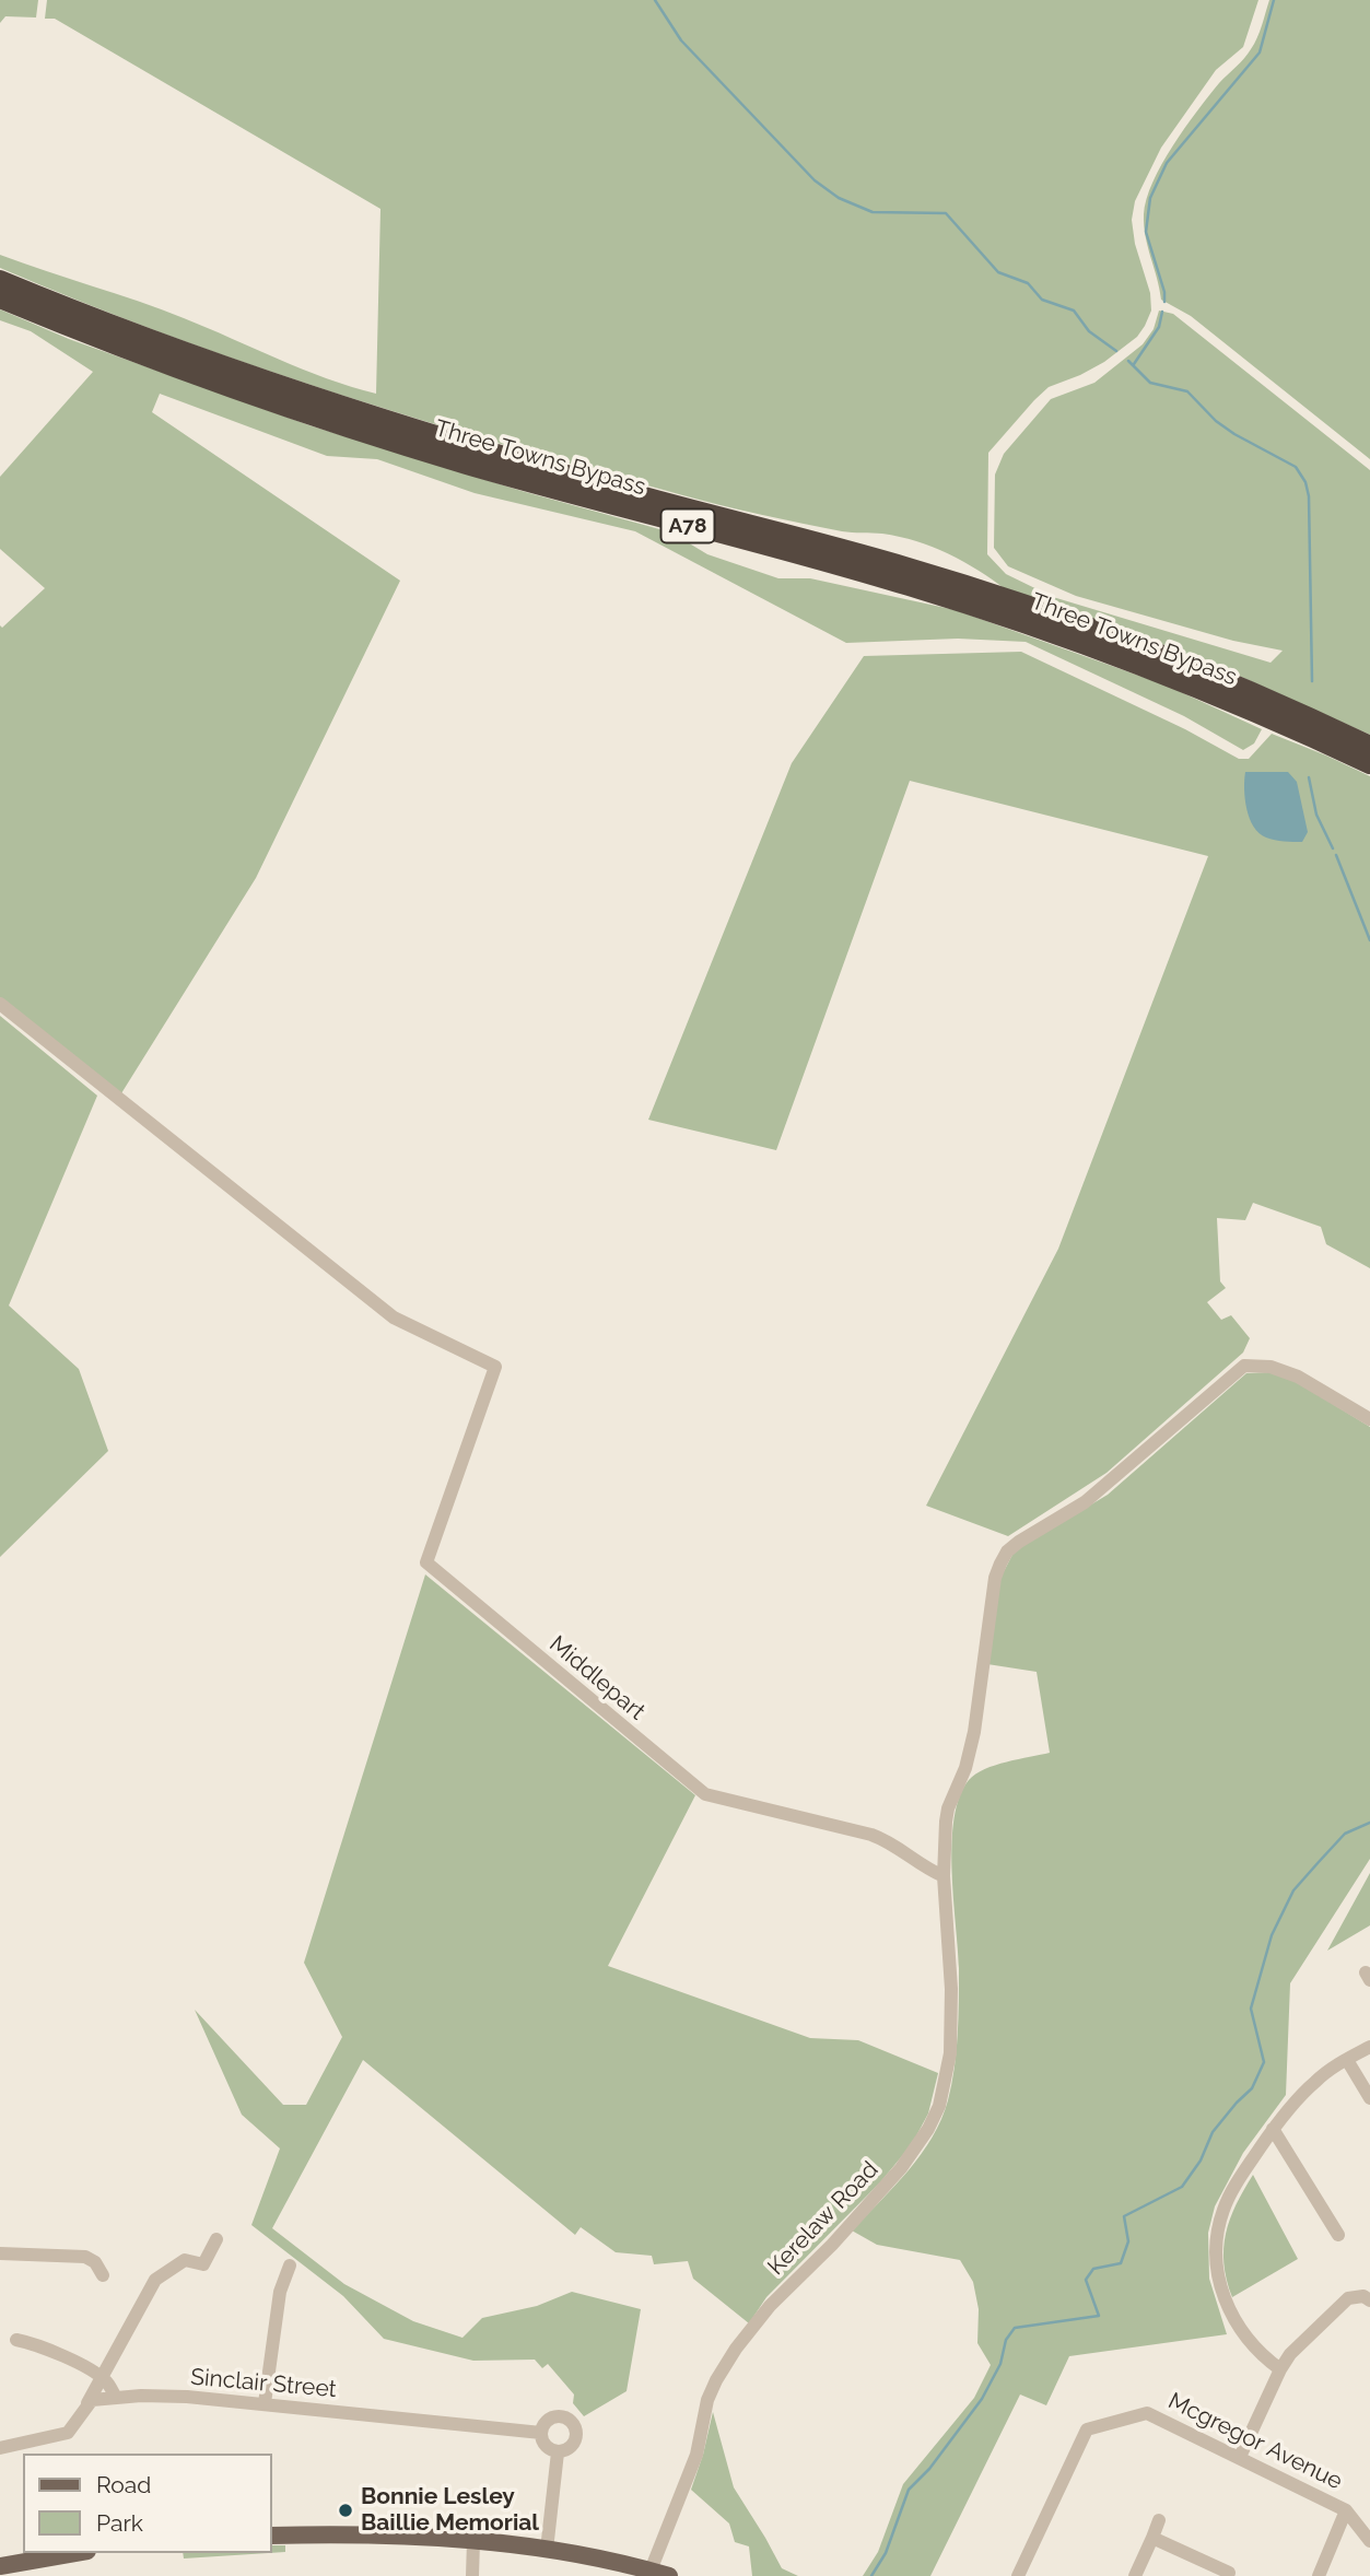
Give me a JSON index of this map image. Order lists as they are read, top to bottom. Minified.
{"streets":{"highway":["Three Towns Bypass","A78"],"street":["Middlepart","Kerelaw Road","Sinclair Street","Mcgregor Avenue"]},"crossings":[["Middlepart","Kerelaw Road"]],"places":["Bonnie Lesley Baillie Memorial"],"legend":["Road","Park"]}
